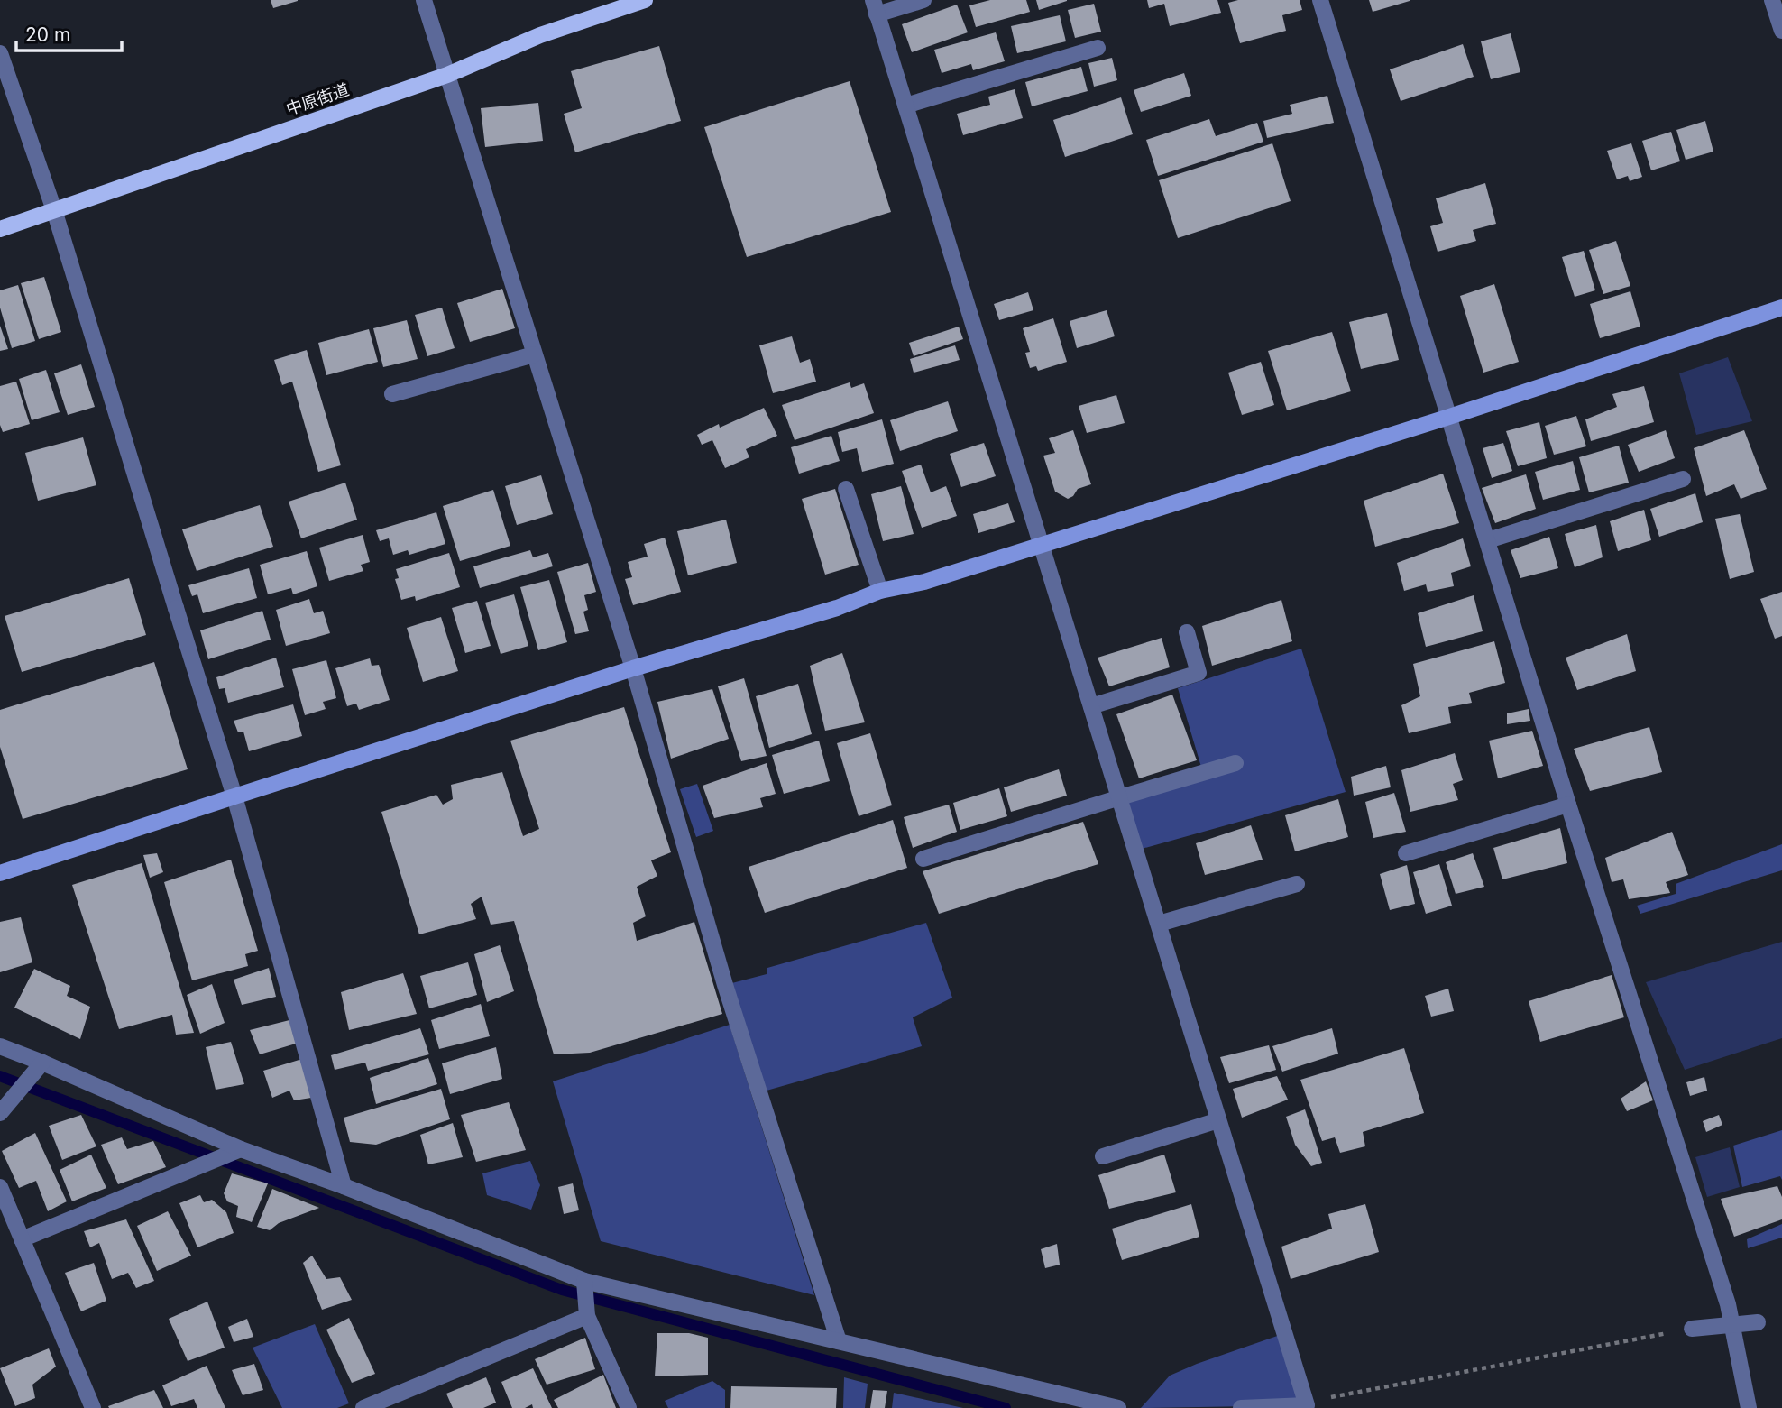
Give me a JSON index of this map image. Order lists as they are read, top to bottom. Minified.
{"streets":{"main road":["中原街道"]},"scale_bar":"20 m"}
